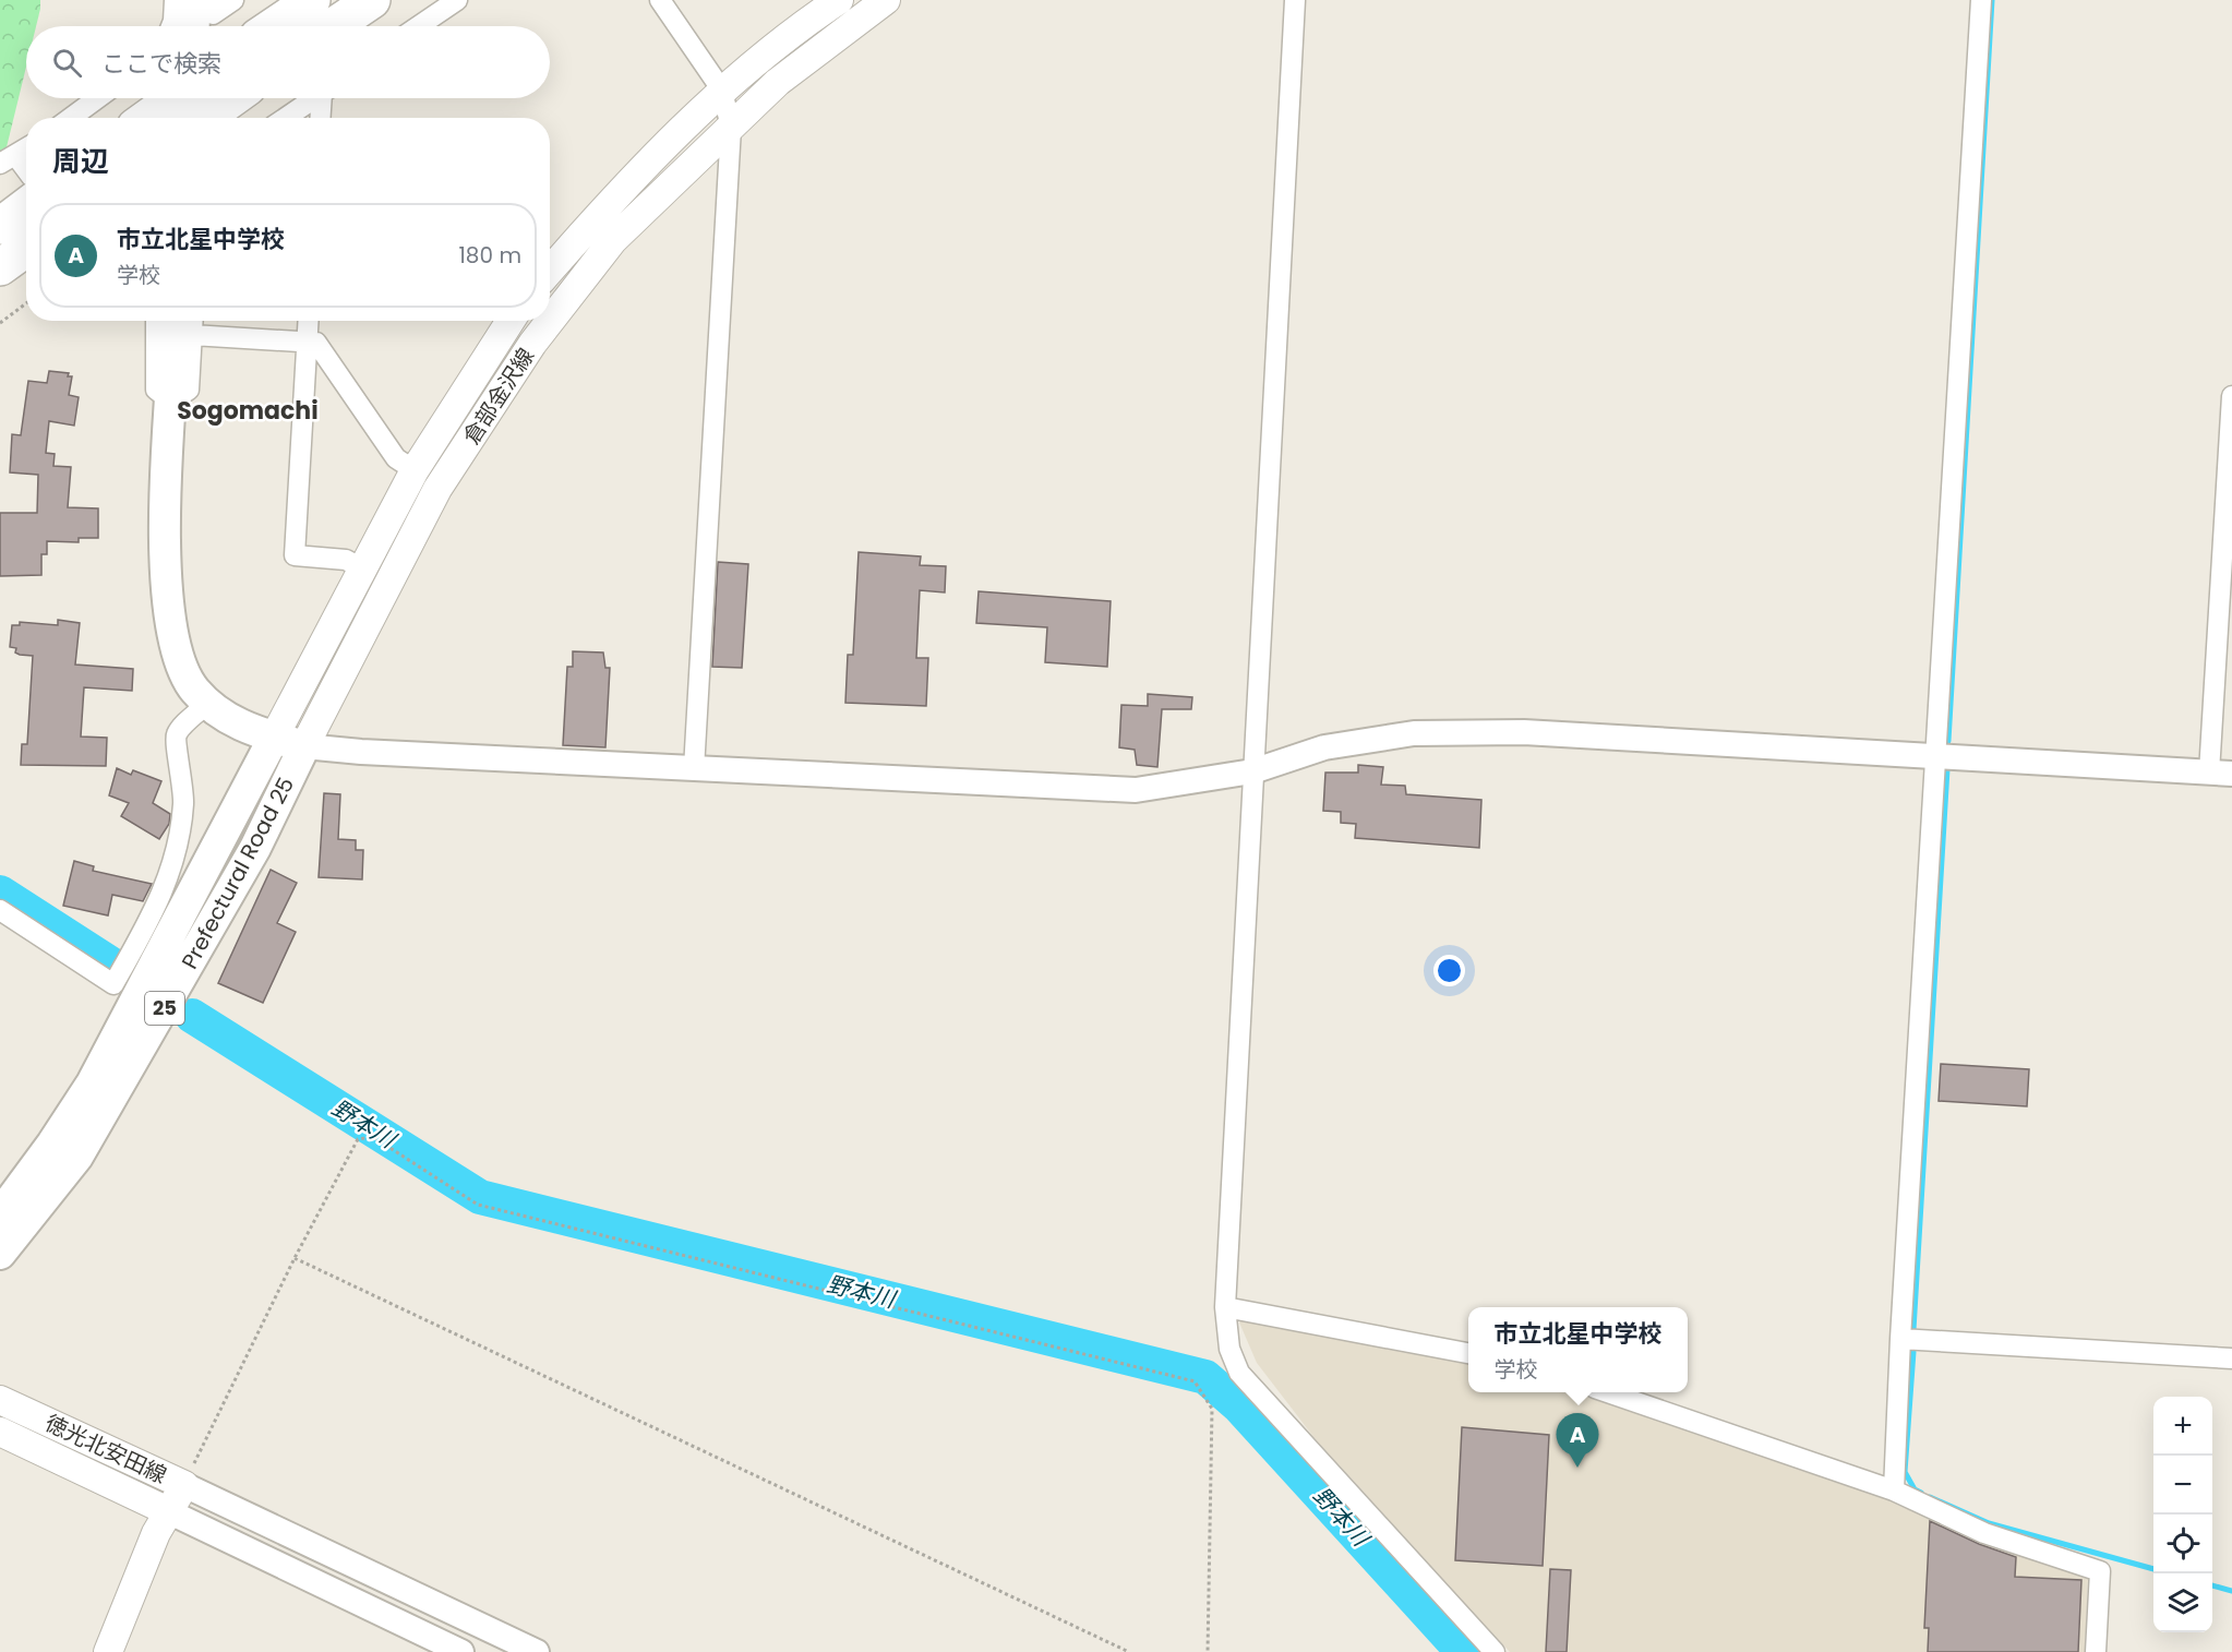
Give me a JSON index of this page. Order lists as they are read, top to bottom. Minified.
{"streets":{"main road":["倉部金沢線","Prefectural Road 25","25","徳光北安田線"]},"crossings":[["倉部金沢線","Prefectural Road 25"]],"districts":["Sogomachi"],"water":["野本川"],"page":{"search":"ここで検索","heading":"周辺","list":[{"mark":"A","name":"市立北星中学校","note":"学校","value":"180 m"}],"popup":["市立北星中学校","学校"],"map_buttons":["+","−"],"pins":"A"}}
